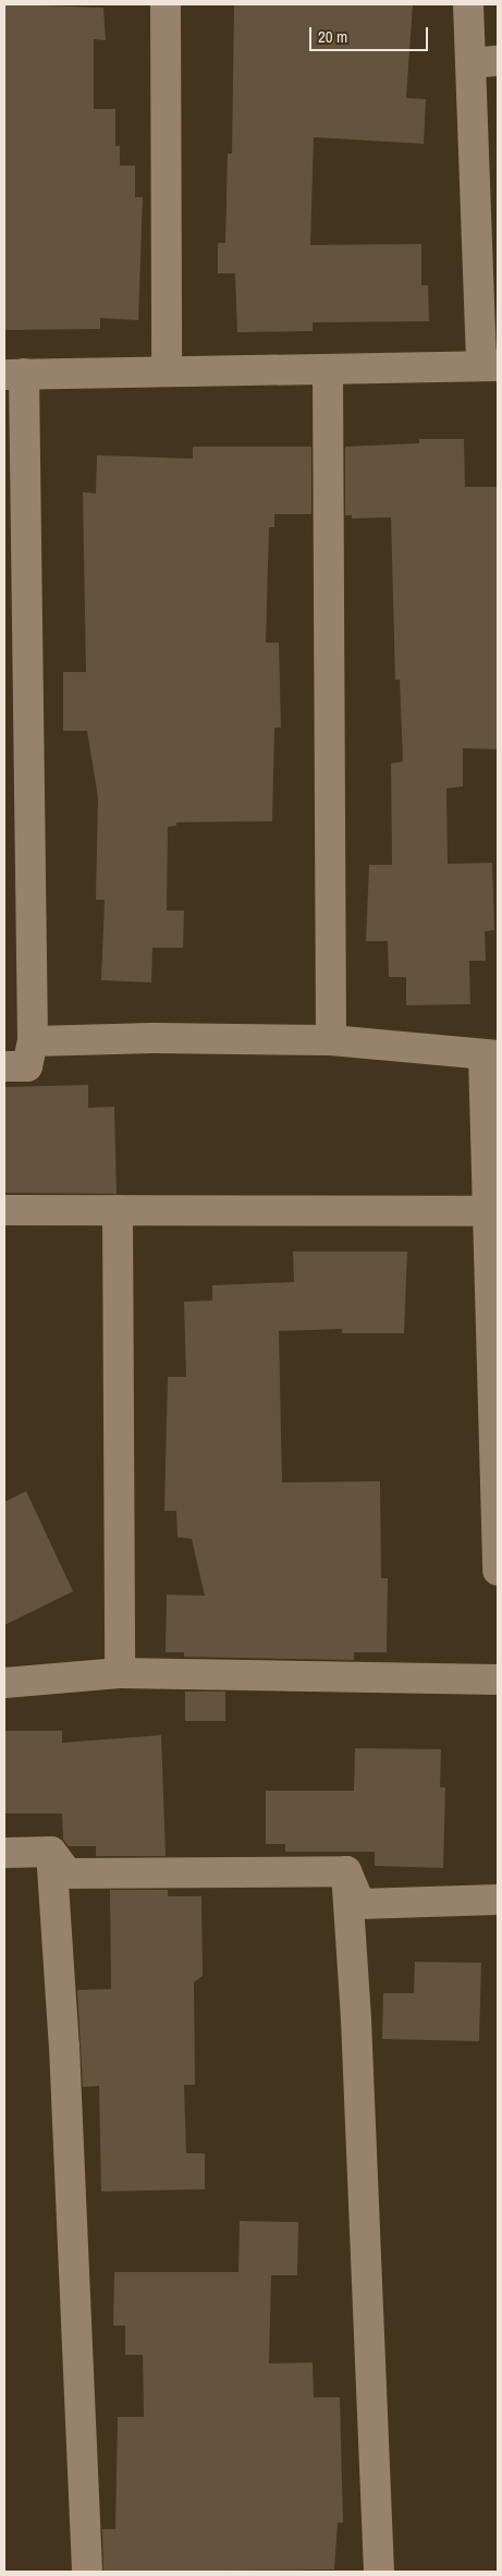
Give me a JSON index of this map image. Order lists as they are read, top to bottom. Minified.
{"scale_bar":"20 m"}
